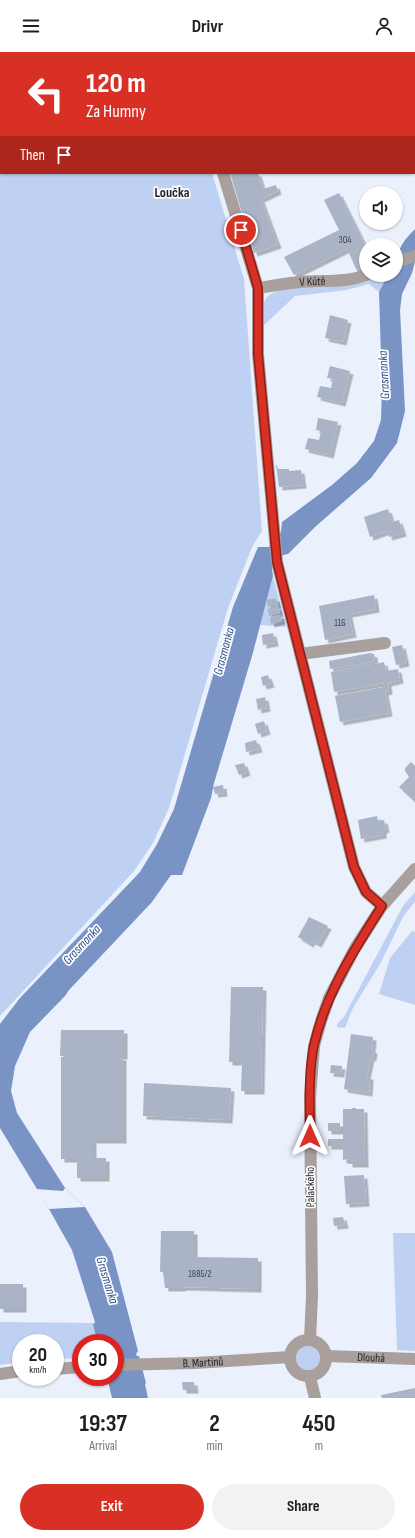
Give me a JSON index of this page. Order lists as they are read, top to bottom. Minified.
{"streets":{"street":["V Kútě","Palackého","Dlouhá","B. Martinů"]},"crossings":[["Palackého","Dlouhá"],["Palackého","B. Martinů"],["Dlouhá","B. Martinů"]],"districts":["Loučka"],"water":["Grasmanka"],"house_numbers":["304","116","1885/2"],"page":{"header":"Drivr","turn":["120 m","Za Humny"],"then":"Then","speed":"20 km/h","limit":"30","eta":["19:37","Arrival","2","min","450","m"],"buttons":["Exit","Share"]}}
